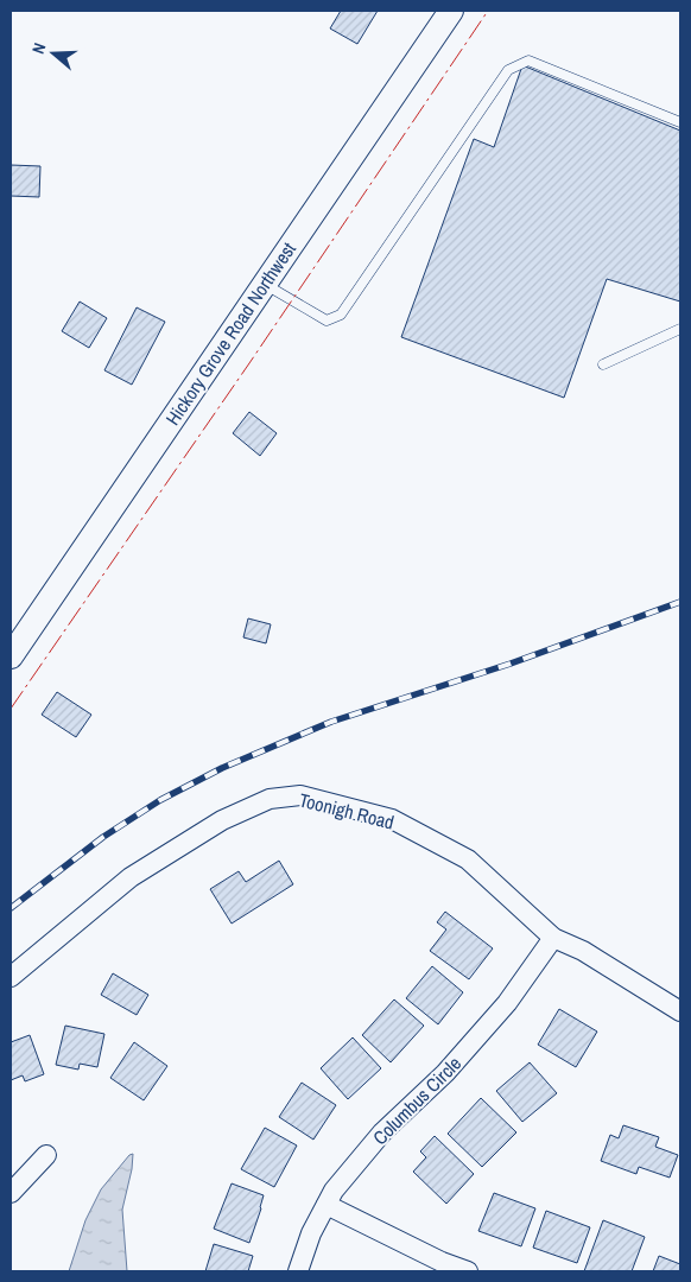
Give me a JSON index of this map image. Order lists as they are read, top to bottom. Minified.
{"streets":{"street":["Hickory Grove Road Northwest","Toonigh Road","Columbus Circle"]},"crossings":[["Toonigh Road","Columbus Circle"]],"north":"left"}
